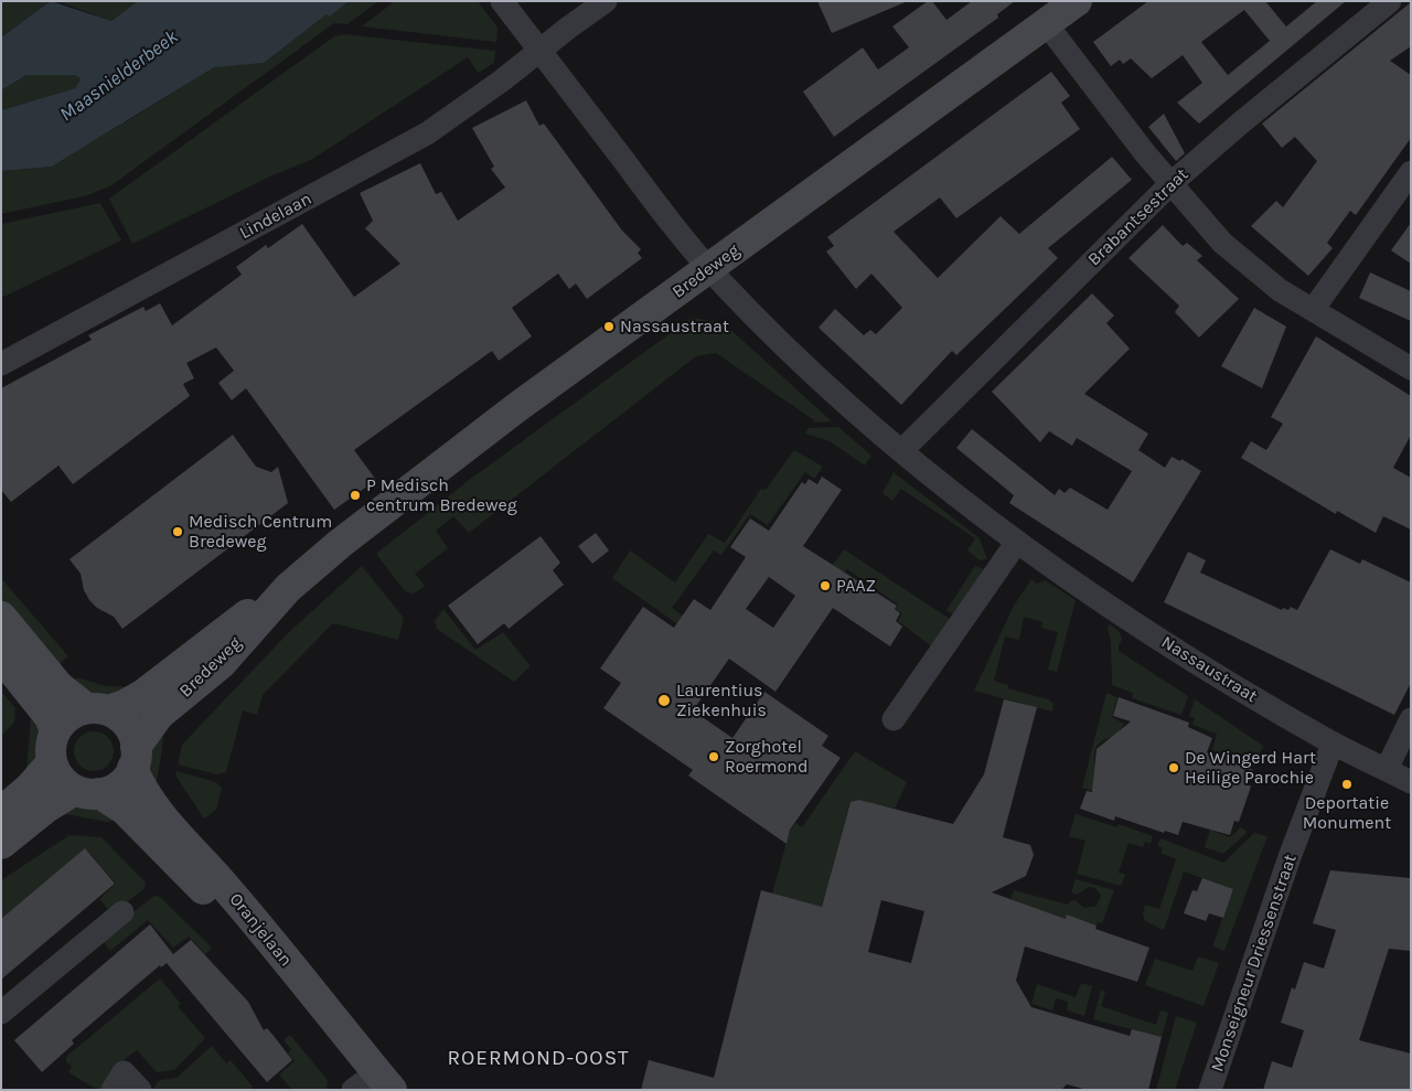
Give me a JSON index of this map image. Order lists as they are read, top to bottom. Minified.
{"streets":{"street":["Lindelaan","Brabantsestraat","Bredeweg","Nassaustraat","Oranjelaan","Monseigneur Driessenstraat"]},"crossings":[["Lindelaan","Nassaustraat"],["Brabantsestraat","Nassaustraat"],["Bredeweg","Nassaustraat"],["Bredeweg","Oranjelaan"],["Nassaustraat","Monseigneur Driessenstraat"]],"districts":["ROERMOND-OOST"],"water":["Maasnielderbeek"],"places":["Nassaustraat","P Medisch centrum Bredeweg","Medisch Centrum Bredeweg","PAAZ","Laurentius Ziekenhuis","Zorghotel Roermond","De Wingerd Hart Heilige Parochie","Deportatie Monument"]}
